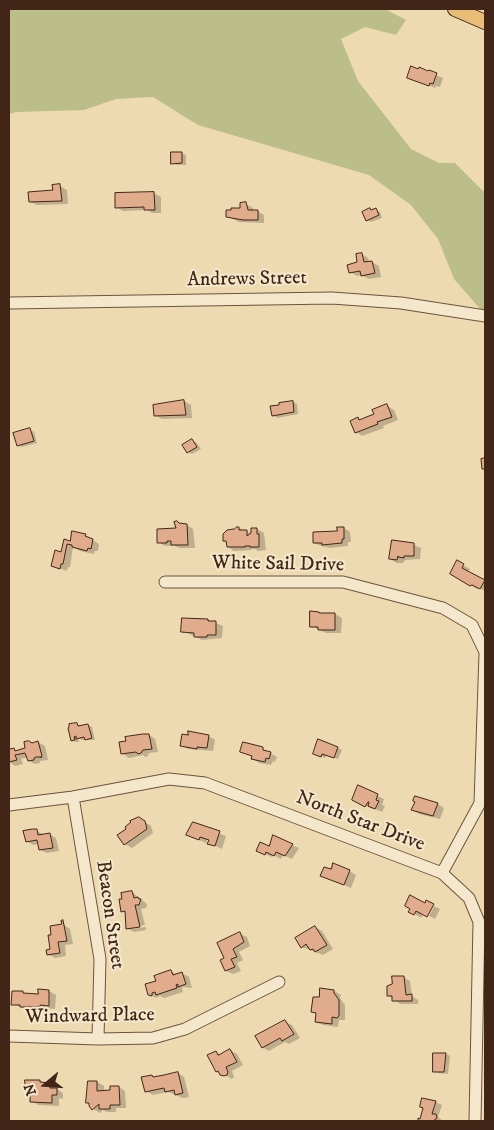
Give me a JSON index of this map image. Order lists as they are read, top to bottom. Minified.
{"streets":{"street":["Andrews Street","White Sail Drive","North Star Drive","Beacon Street","Windward Place"]},"crossings":[["White Sail Drive","North Star Drive"],["North Star Drive","Beacon Street"],["Beacon Street","Windward Place"]],"north":"left"}
